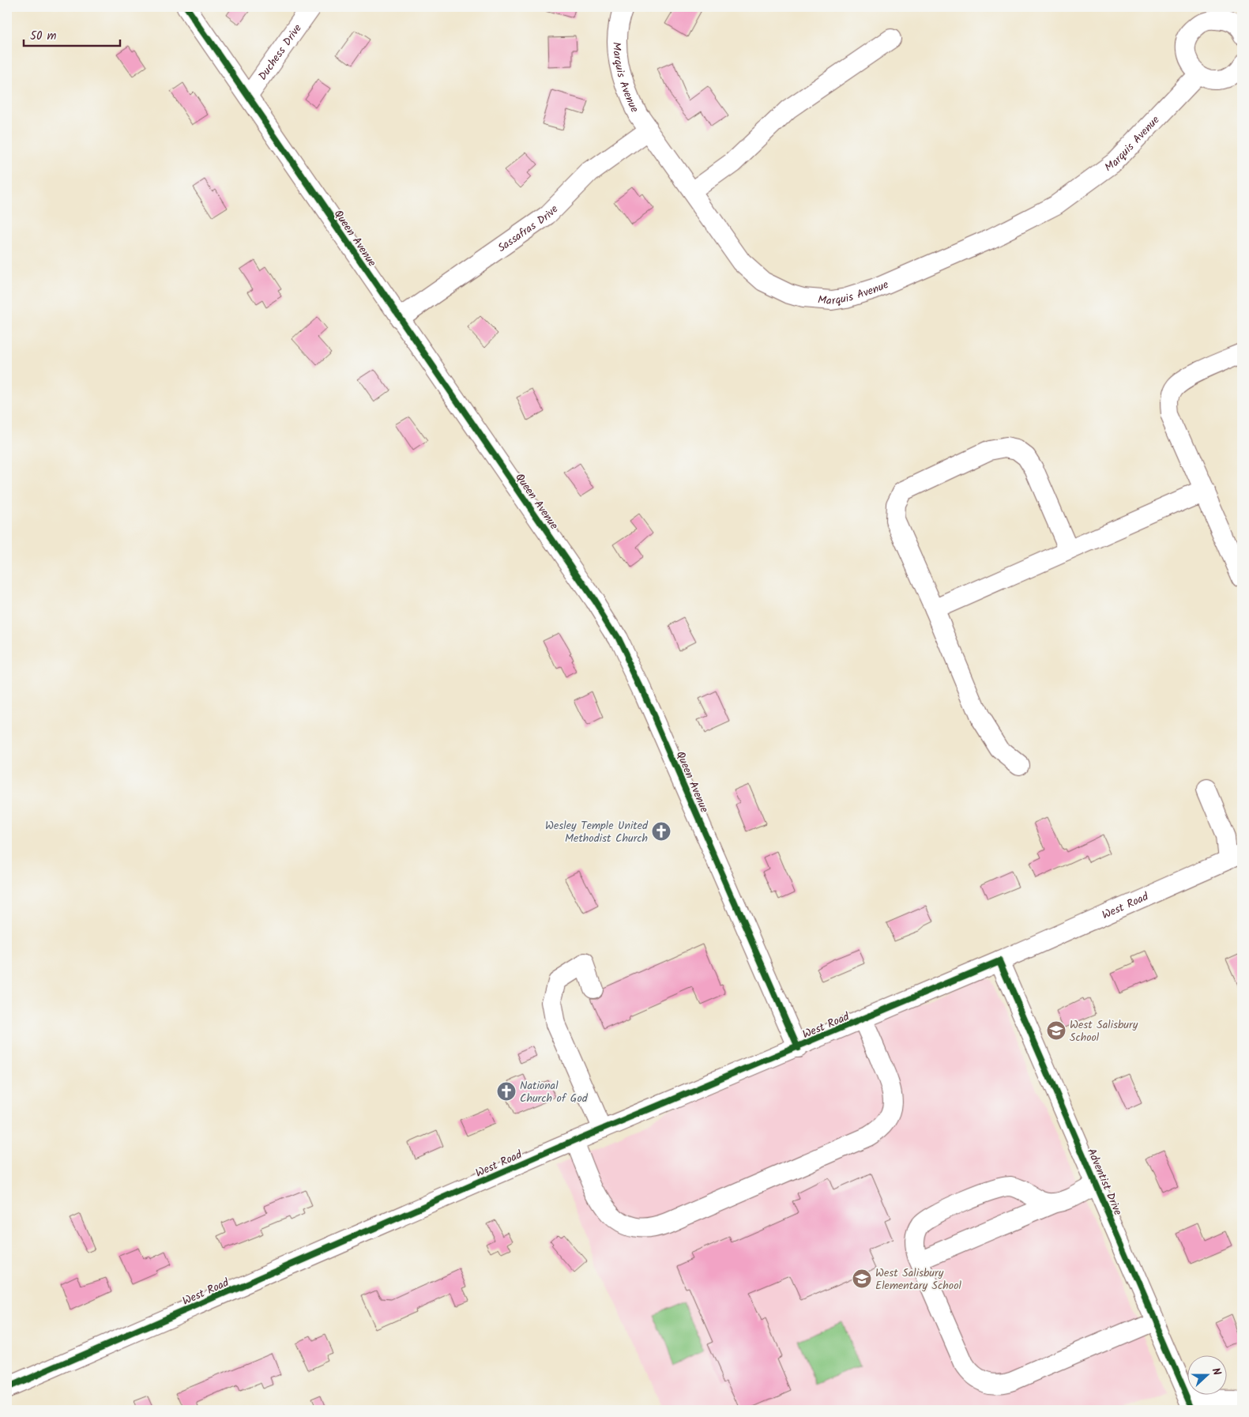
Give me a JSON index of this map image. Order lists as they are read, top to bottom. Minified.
{"streets":{"street":["Duchess Drive","Marquis Avenue","Sassafras Drive","Queen Avenue","West Road","Adventist Drive"]},"crossings":[["Duchess Drive","Queen Avenue"],["Marquis Avenue","Sassafras Drive"],["Sassafras Drive","Queen Avenue"],["Queen Avenue","West Road"],["West Road","Adventist Drive"]],"places":{"church":["Wesley Temple United Methodist Church","National Church of God"],"school or university":["West Salisbury School","West Salisbury Elementary School"]},"scale_bar":"50 m","north":"right"}
